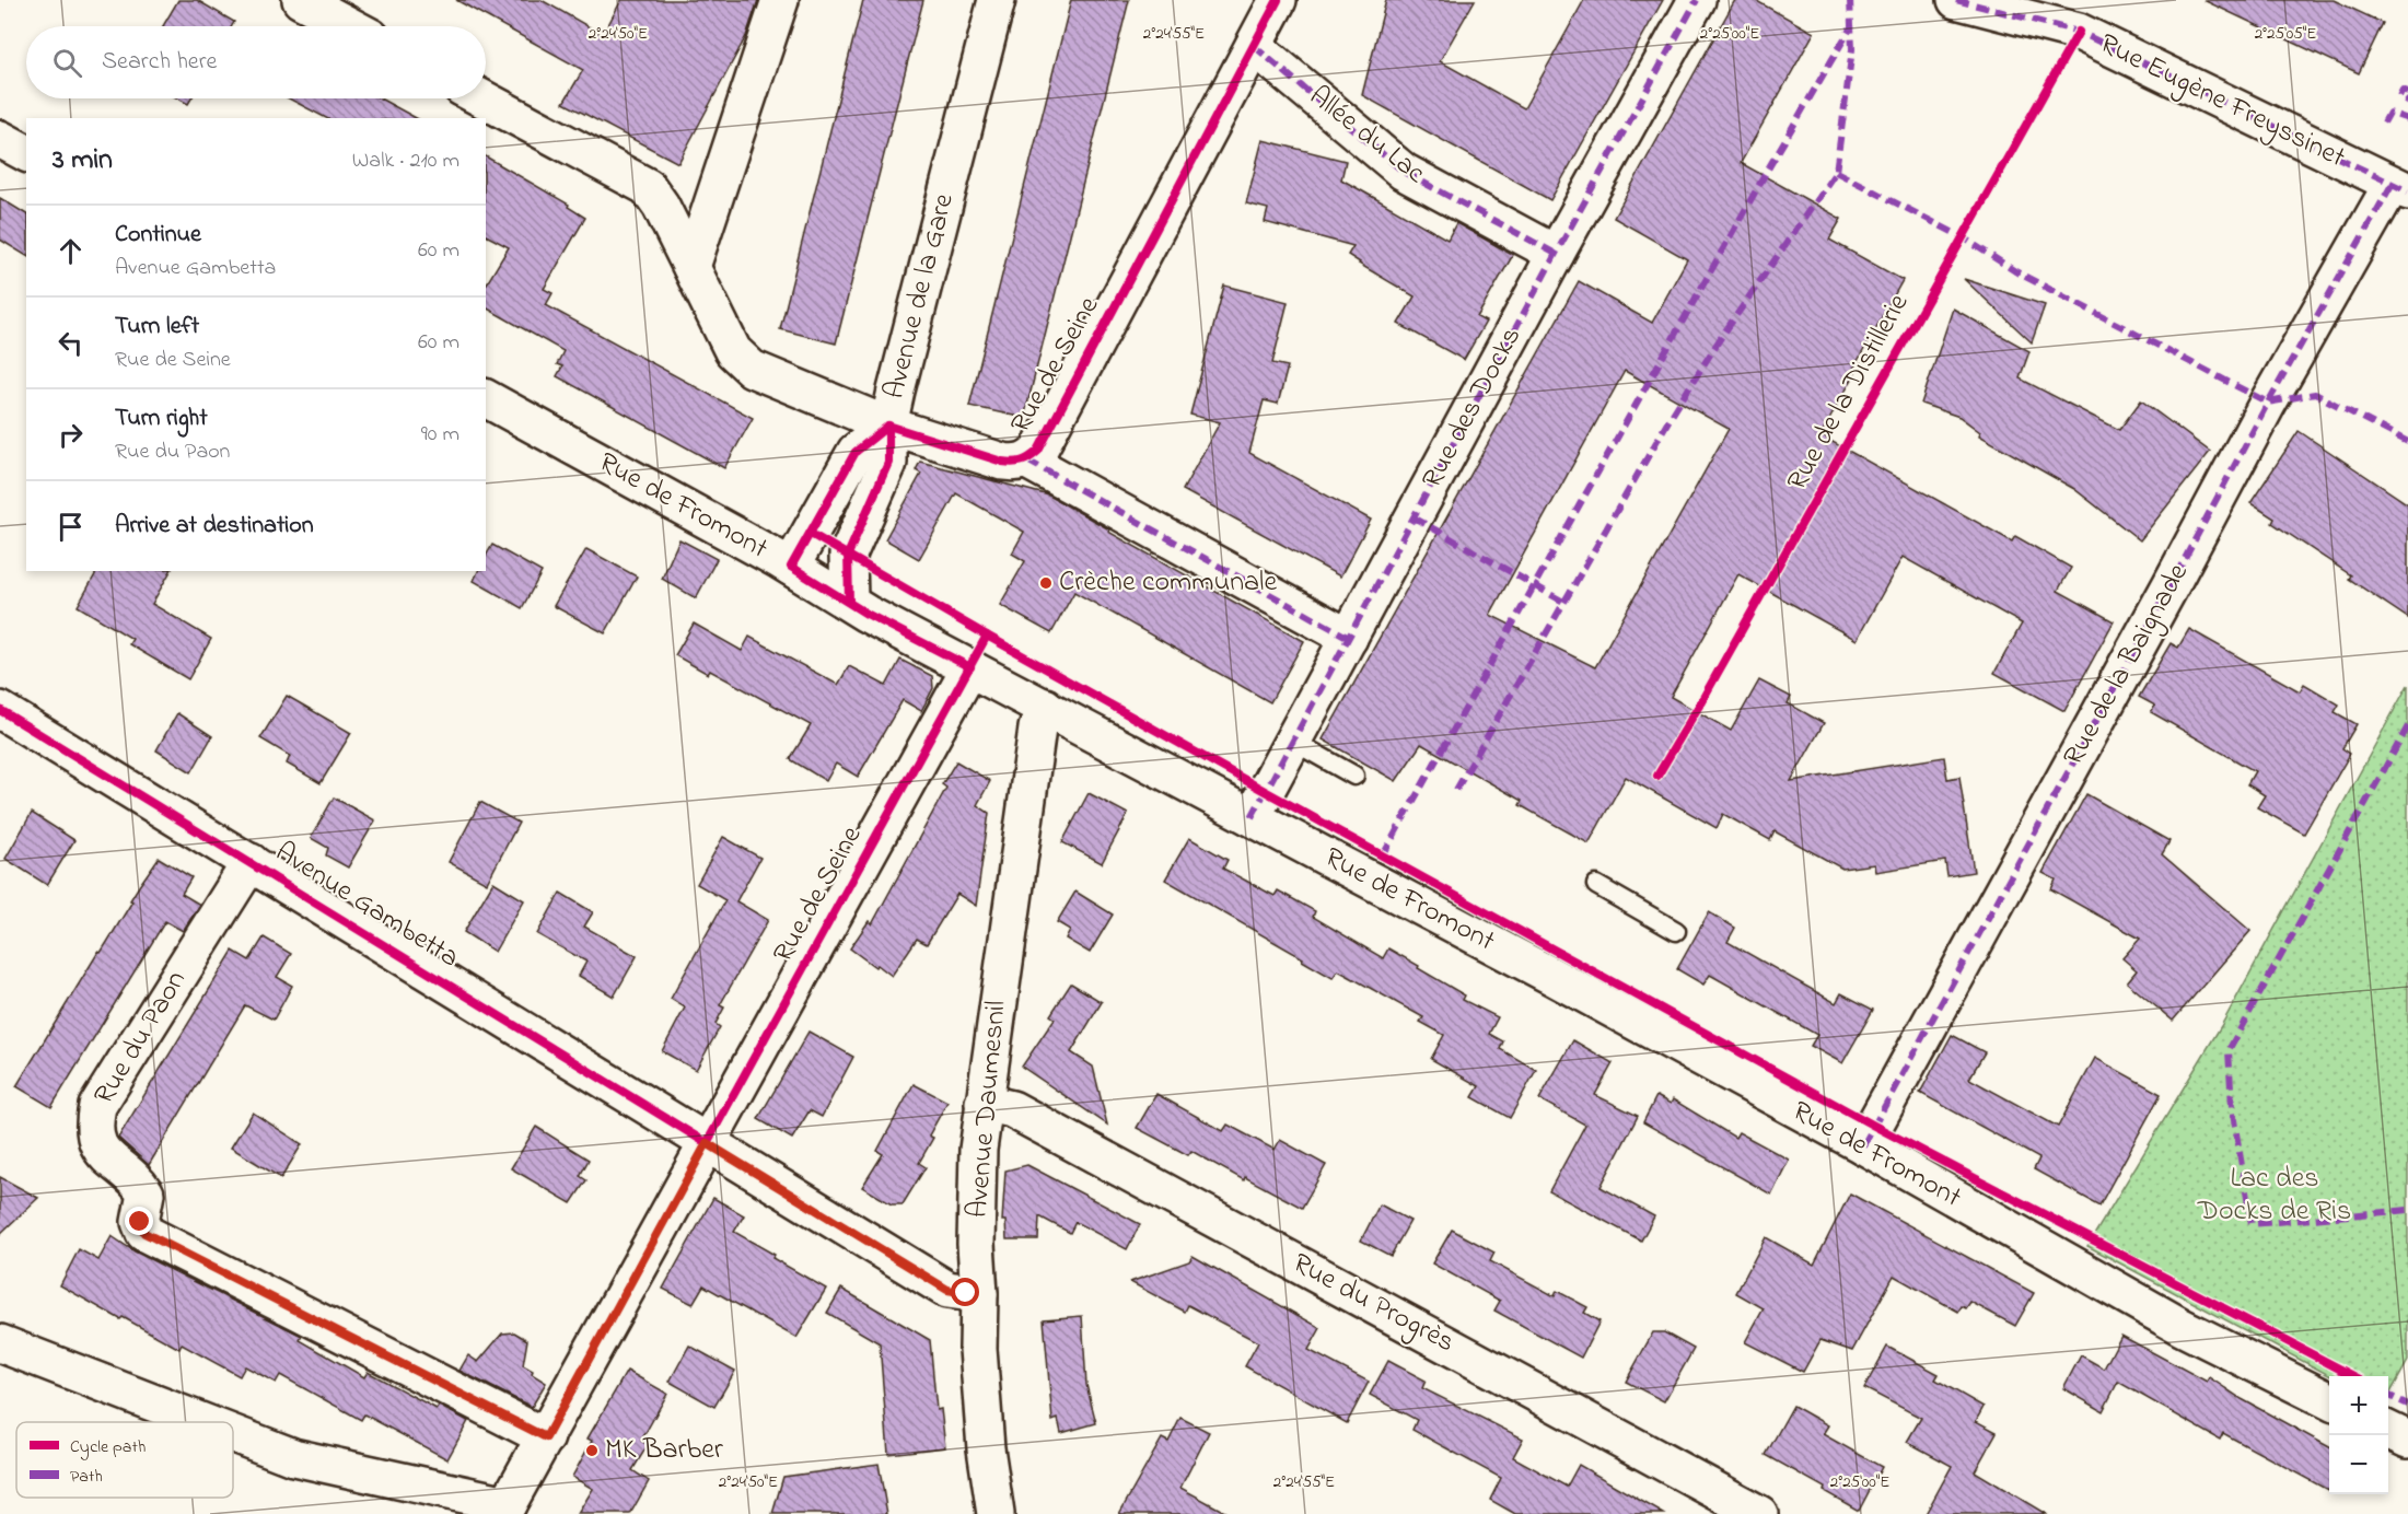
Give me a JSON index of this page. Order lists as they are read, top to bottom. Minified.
{"streets":{"street":["Rue Eugène Freyssinet","Allée du Lac","Avenue de la Gare","Rue de Seine","Rue des Docks","Rue de Fromont","Rue de la Baignade","Avenue Gambetta","Rue du Paon","Avenue Daumesnil","Rue du Progrès"],"cycle path":["Rue de la Distillerie"]},"crossings":[["Rue Eugène Freyssinet","Rue de la Baignade"],["Allée du Lac","Rue de Seine"],["Allée du Lac","Rue des Docks"],["Avenue de la Gare","Rue de Seine"],["Avenue de la Gare","Rue de Fromont"],["Rue de Seine","Rue de Fromont"],["Rue de Seine","Avenue Gambetta"],["Rue de Seine","Rue du Paon"],["Rue des Docks","Rue de Fromont"],["Rue de Fromont","Rue de la Baignade"],["Rue de Fromont","Avenue Daumesnil"],["Avenue Gambetta","Rue du Paon"],["Avenue Gambetta","Avenue Daumesnil"],["Avenue Daumesnil","Rue du Progrès"]],"parks":["Lac des Docks de Ris"],"places":["Crèche communale","MK Barber"],"legend":["Cycle path","Path"],"page":{"search":"Search here","heading":["3 min","Walk · 210 m"],"list":[["Continue","Avenue Gambetta","60 m"],["Turn left","Rue de Seine","60 m"],["Turn right","Rue du Paon","90 m"],"Arrive at destination"],"map_buttons":["+","−"]},"coordinates":["2°24'50\"E","2°24'55\"E","2°25'00\"E","2°25'05\"E"]}
